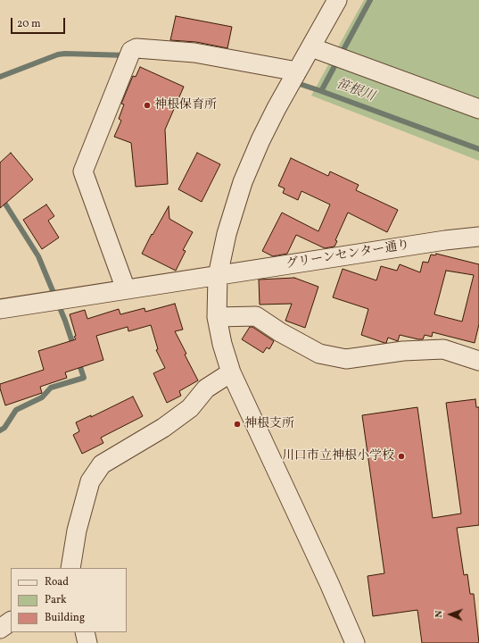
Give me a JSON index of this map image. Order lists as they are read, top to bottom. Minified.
{"streets":{"street":["グリーンセンター通り"]},"water":["笹根川"],"places":["神根保育所","神根支所","川口市立神根小学校"],"legend":["Road","Park","Building"],"scale_bar":"20 m","north":"left"}
